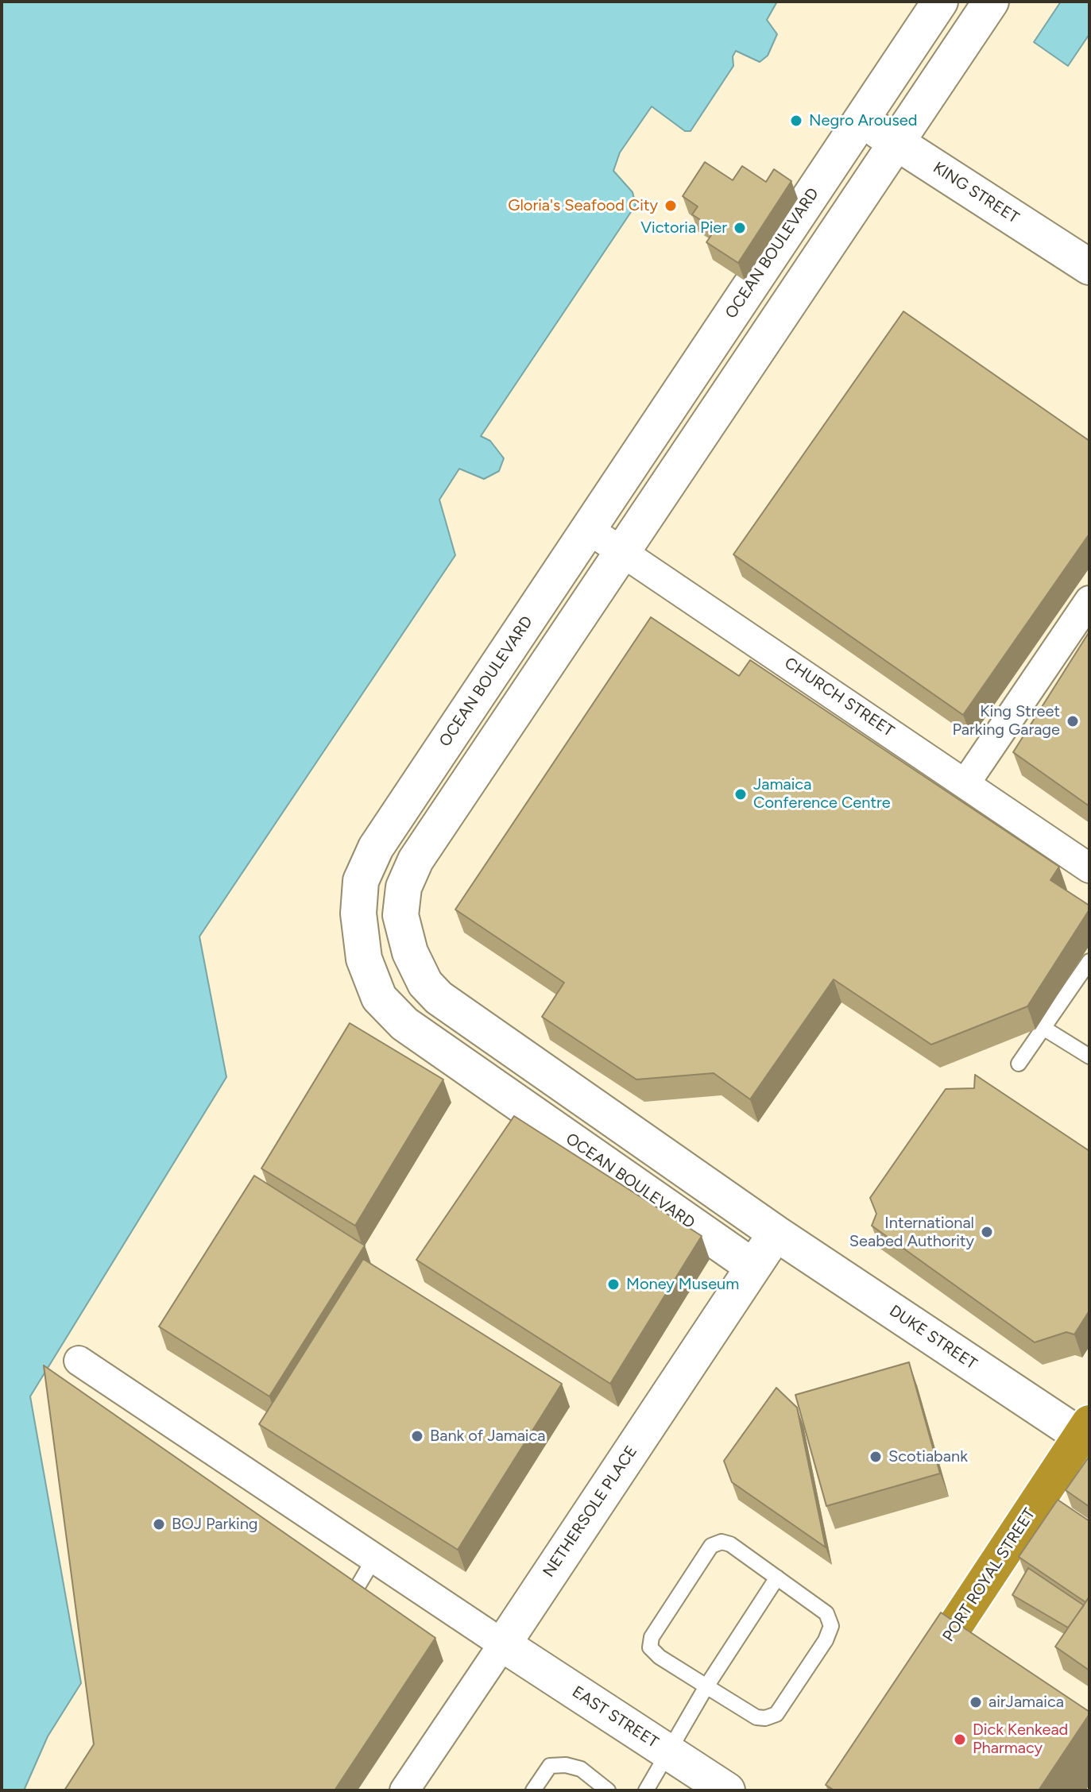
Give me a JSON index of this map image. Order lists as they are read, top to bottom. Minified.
{"streets":{"highway":["PORT ROYAL STREET"],"street":["KING STREET","OCEAN BOULEVARD","CHURCH STREET","DUKE STREET","NETHERSOLE PLACE","EAST STREET"]},"crossings":[["KING STREET","OCEAN BOULEVARD"],["OCEAN BOULEVARD","CHURCH STREET"],["OCEAN BOULEVARD","NETHERSOLE PLACE"],["DUKE STREET","NETHERSOLE PLACE"],["DUKE STREET","PORT ROYAL STREET"],["NETHERSOLE PLACE","EAST STREET"]],"places":["Negro Aroused","Gloria's Seafood City","Victoria Pier","King Street Parking Garage","Jamaica Conference Centre","International Seabed Authority","Money Museum","Bank of Jamaica","Scotiabank","BOJ Parking","airJamaica","Dick Kenkead Pharmacy"]}
